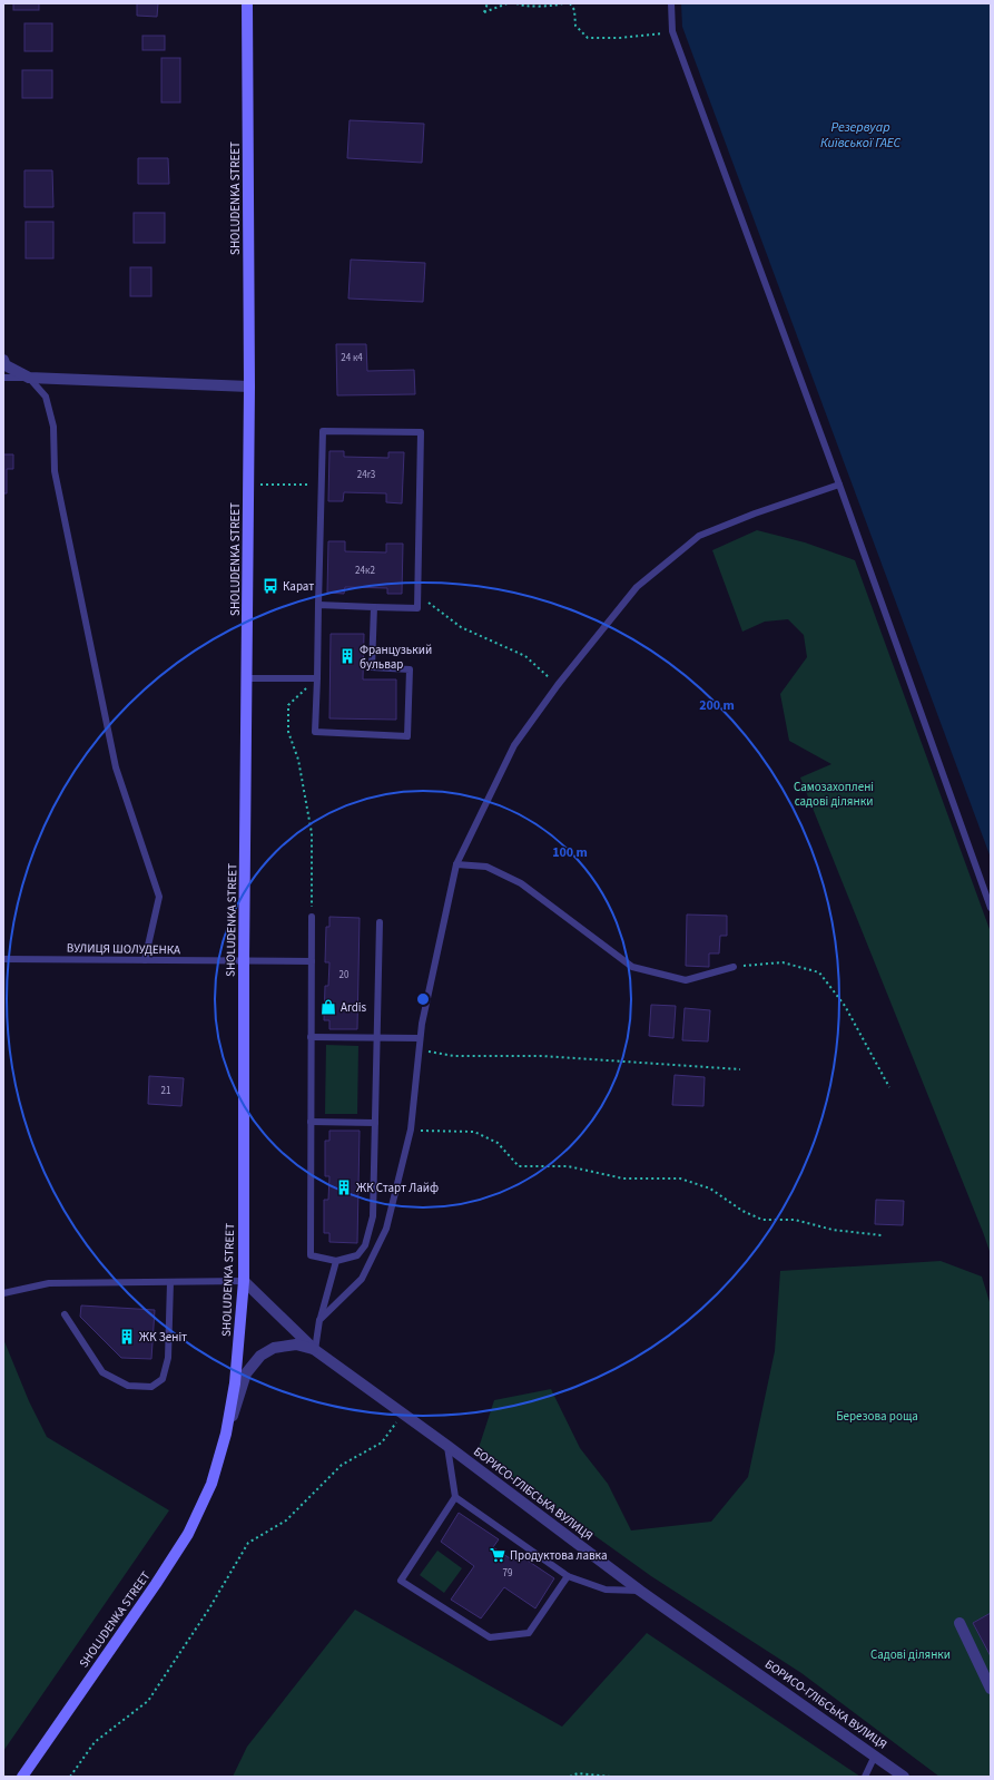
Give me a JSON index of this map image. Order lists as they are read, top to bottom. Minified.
{"streets":{"main road":["SHOLUDENKA STREET"],"street":["БОРИСО-ГЛІБСЬКА ВУЛИЦЯ"],"lane":["ВУЛИЦЯ ШОЛУДЕНКА"]},"crossings":[["SHOLUDENKA STREET","ВУЛИЦЯ ШОЛУДЕНКА"],["SHOLUDENKA STREET","БОРИСО-ГЛІБСЬКА ВУЛИЦЯ"]],"water":["Резервуар Київської ГАЕС"],"parks":["Самозахоплені садові ділянки","Березова роща","Садові ділянки"],"places":{"bus stop":["Карат"],"building":["Французький бульвар","ЖК Старт Лайф","ЖК Зеніт"],"shop":["Ardis"],"supermarket":["Продуктова лавка"]},"house_numbers":["24 к4","24r3","24к2","20","21","79"],"rings":["200 m","100 m"]}
